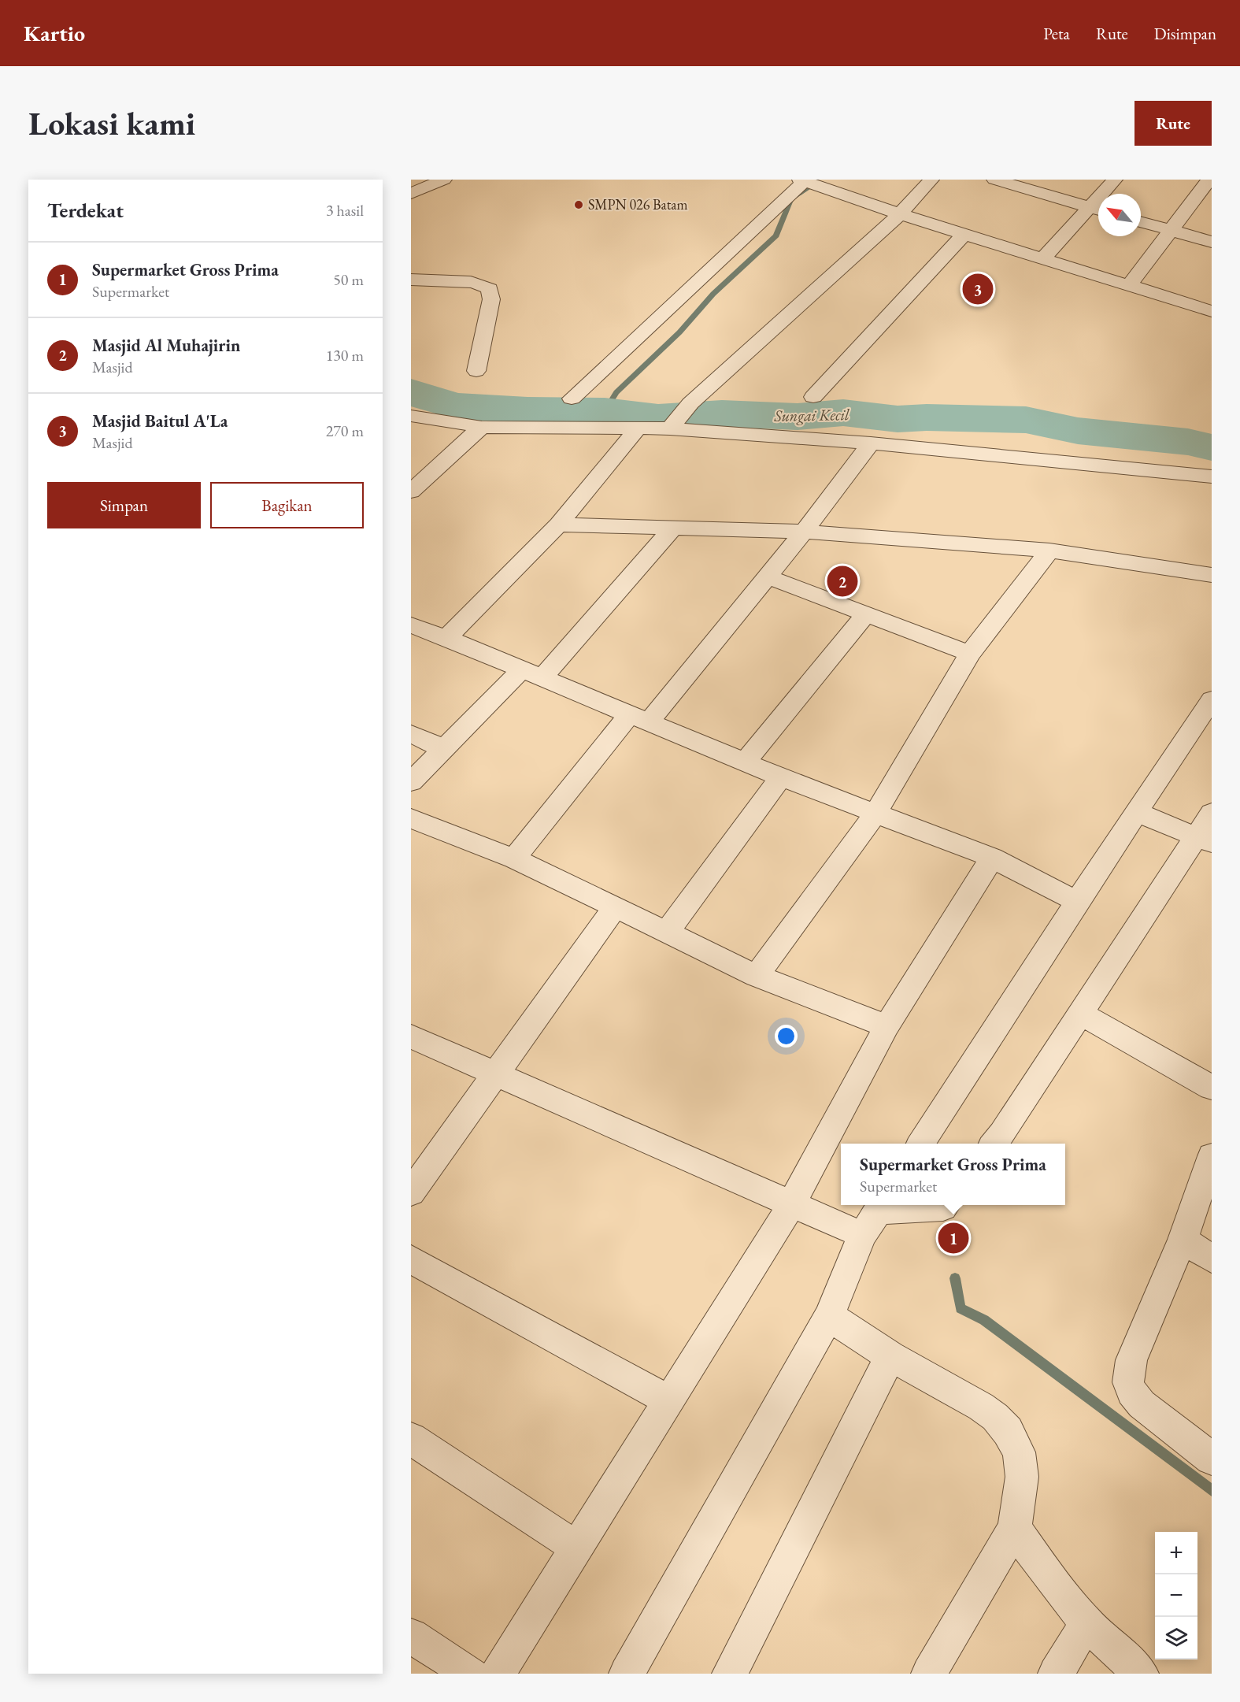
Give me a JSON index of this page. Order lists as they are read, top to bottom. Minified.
{"water":["Sungai Kecil"],"places":["SMPN 026 Batam"],"north":"top left","page":{"header":"Kartio","nav":["Peta","Rute","Disimpan"],"buttons":["Rute",["Simpan","Bagikan"]],"title":"Lokasi kami","heading":["Terdekat","3 hasil"],"list":[{"mark":"1","name":"Supermarket Gross Prima","note":"Supermarket","value":"50 m"},{"mark":"2","name":"Masjid Al Muhajirin","note":"Masjid","value":"130 m"},{"mark":"3","name":"Masjid Baitul A'La","note":"Masjid","value":"270 m"}],"pins":["3","2","1"],"popup":["Supermarket Gross Prima","Supermarket"],"map_buttons":["+","−"]}}
